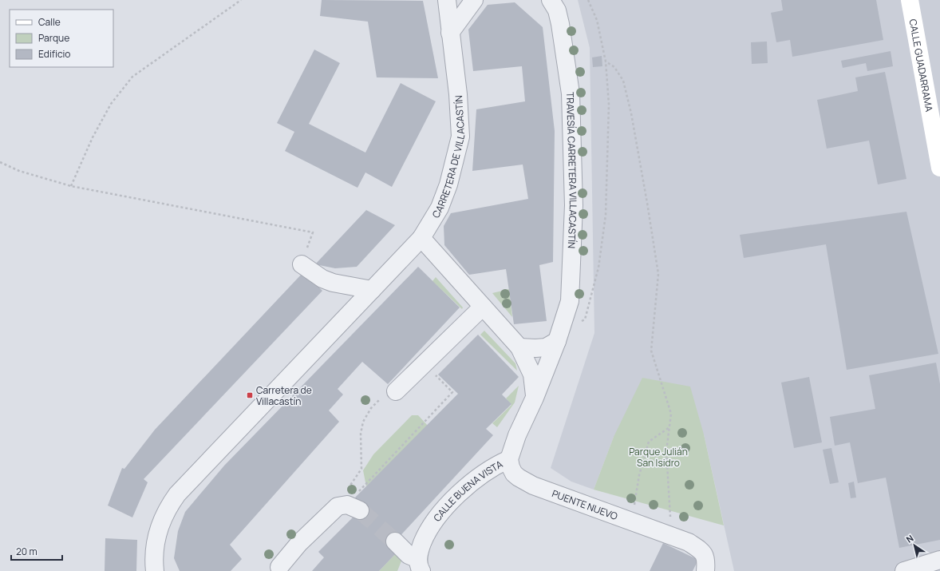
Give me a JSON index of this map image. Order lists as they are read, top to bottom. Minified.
{"streets":{"main road":["CALLE GUADARRAMA"],"street":["CARRETERA DE VILLACASTÍN","TRAVESÍA CARRETERA VILLACASTÍN","CALLE BUENA VISTA","PUENTE NUEVO"]},"crossings":[["TRAVESÍA CARRETERA VILLACASTÍN","CALLE BUENA VISTA"],["CALLE BUENA VISTA","PUENTE NUEVO"]],"parks":["Parque Julián San Isidro"],"places":{"transit":["Carretera de Villacastín"]},"legend":["Calle","Parque","Edificio"],"scale_bar":"20 m","north":"top left"}
